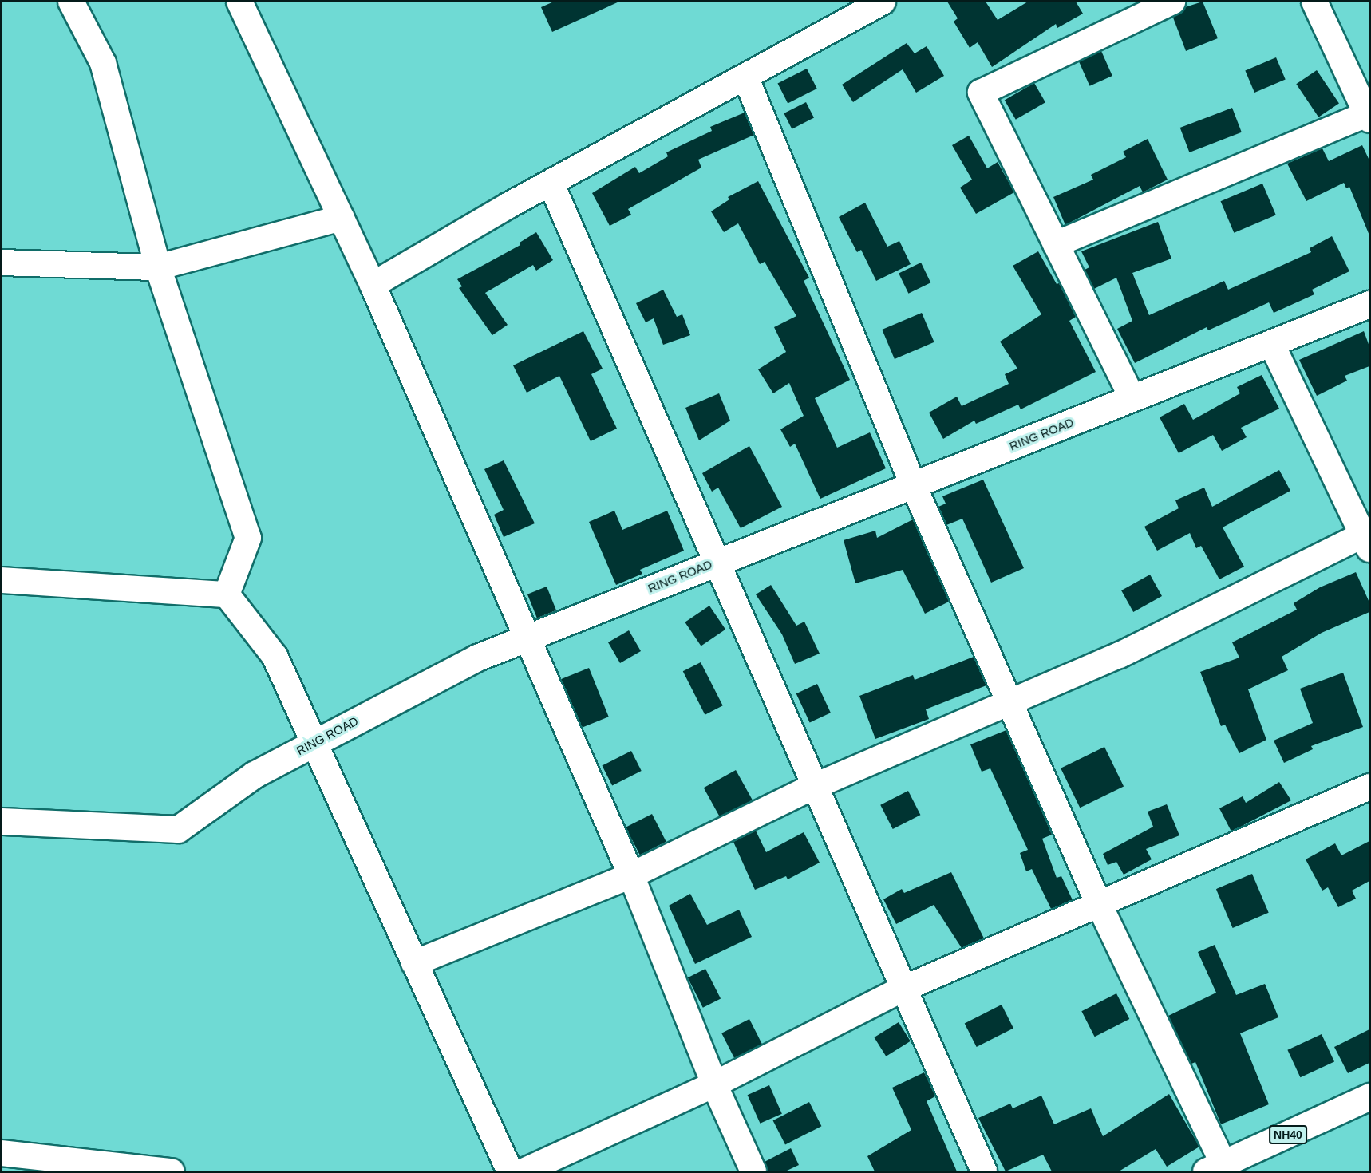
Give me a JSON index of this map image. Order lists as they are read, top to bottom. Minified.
{"streets":{"main road":["RING ROAD","NH40"]}}
